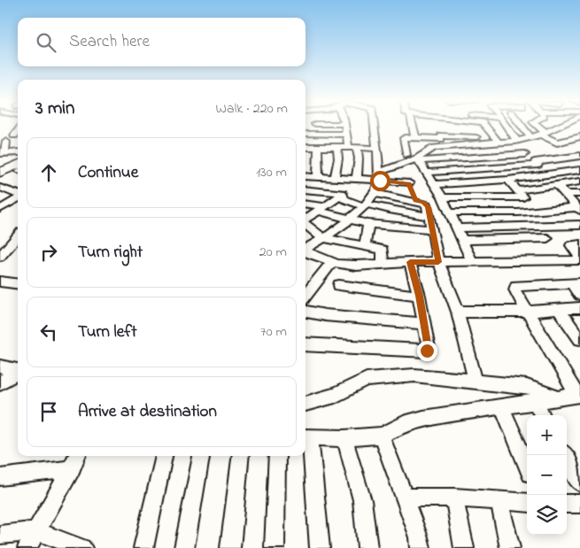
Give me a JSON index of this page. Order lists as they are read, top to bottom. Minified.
{"page":{"search":"Search here","heading":["3 min","Walk · 220 m"],"list":[["Continue","130 m"],["Turn right","20 m"],["Turn left","70 m"],"Arrive at destination"],"map_buttons":["+","−"]}}
